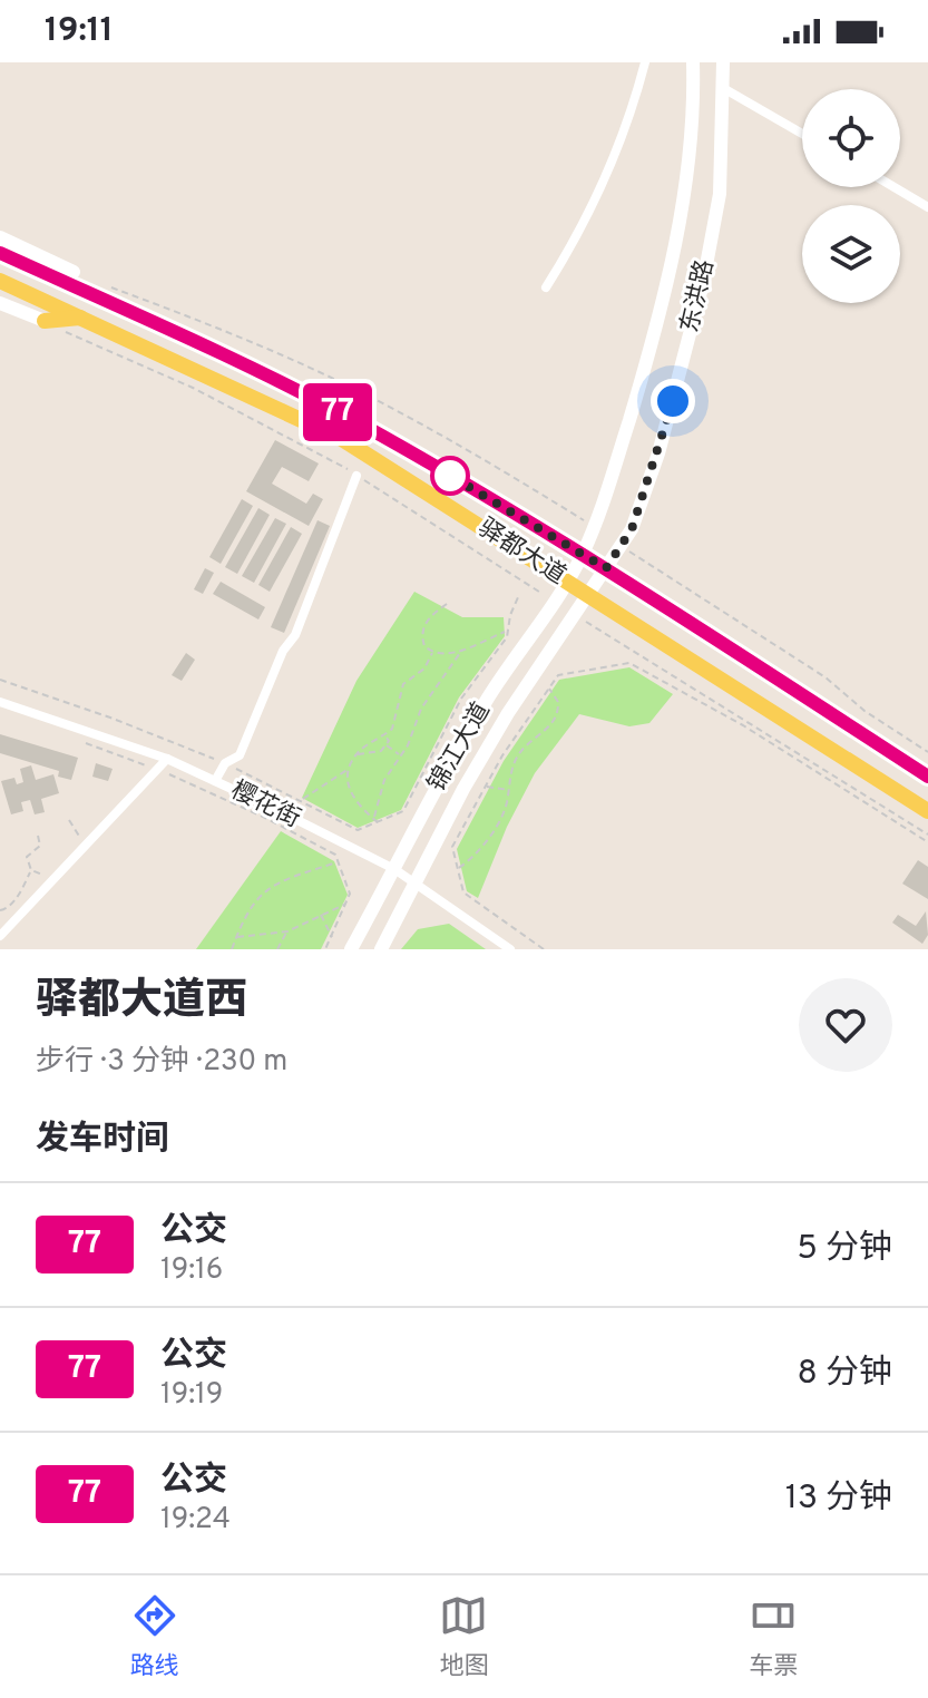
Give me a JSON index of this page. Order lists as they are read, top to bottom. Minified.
{"streets":{"main road":["驿都大道"],"street":["东洪路","锦江大道","樱花街"]},"crossings":[["东洪路","驿都大道"],["东洪路","锦江大道"],["驿都大道","锦江大道"],["锦江大道","樱花街"]],"lines":["bus line 77"],"page":{"status":"19:11","on_map":"77","heading":[["驿都大道西","步行 · 3 分钟 · 230 m"],"发车时间"],"list":[{"mark":"77","name":"公交","note":"19:16","value":"5 分钟"},{"mark":"77","name":"公交","note":"19:19","value":"8 分钟"},{"mark":"77","name":"公交","note":"19:24","value":"13 分钟"}],"tabs":["路线","地图","车票"]}}
